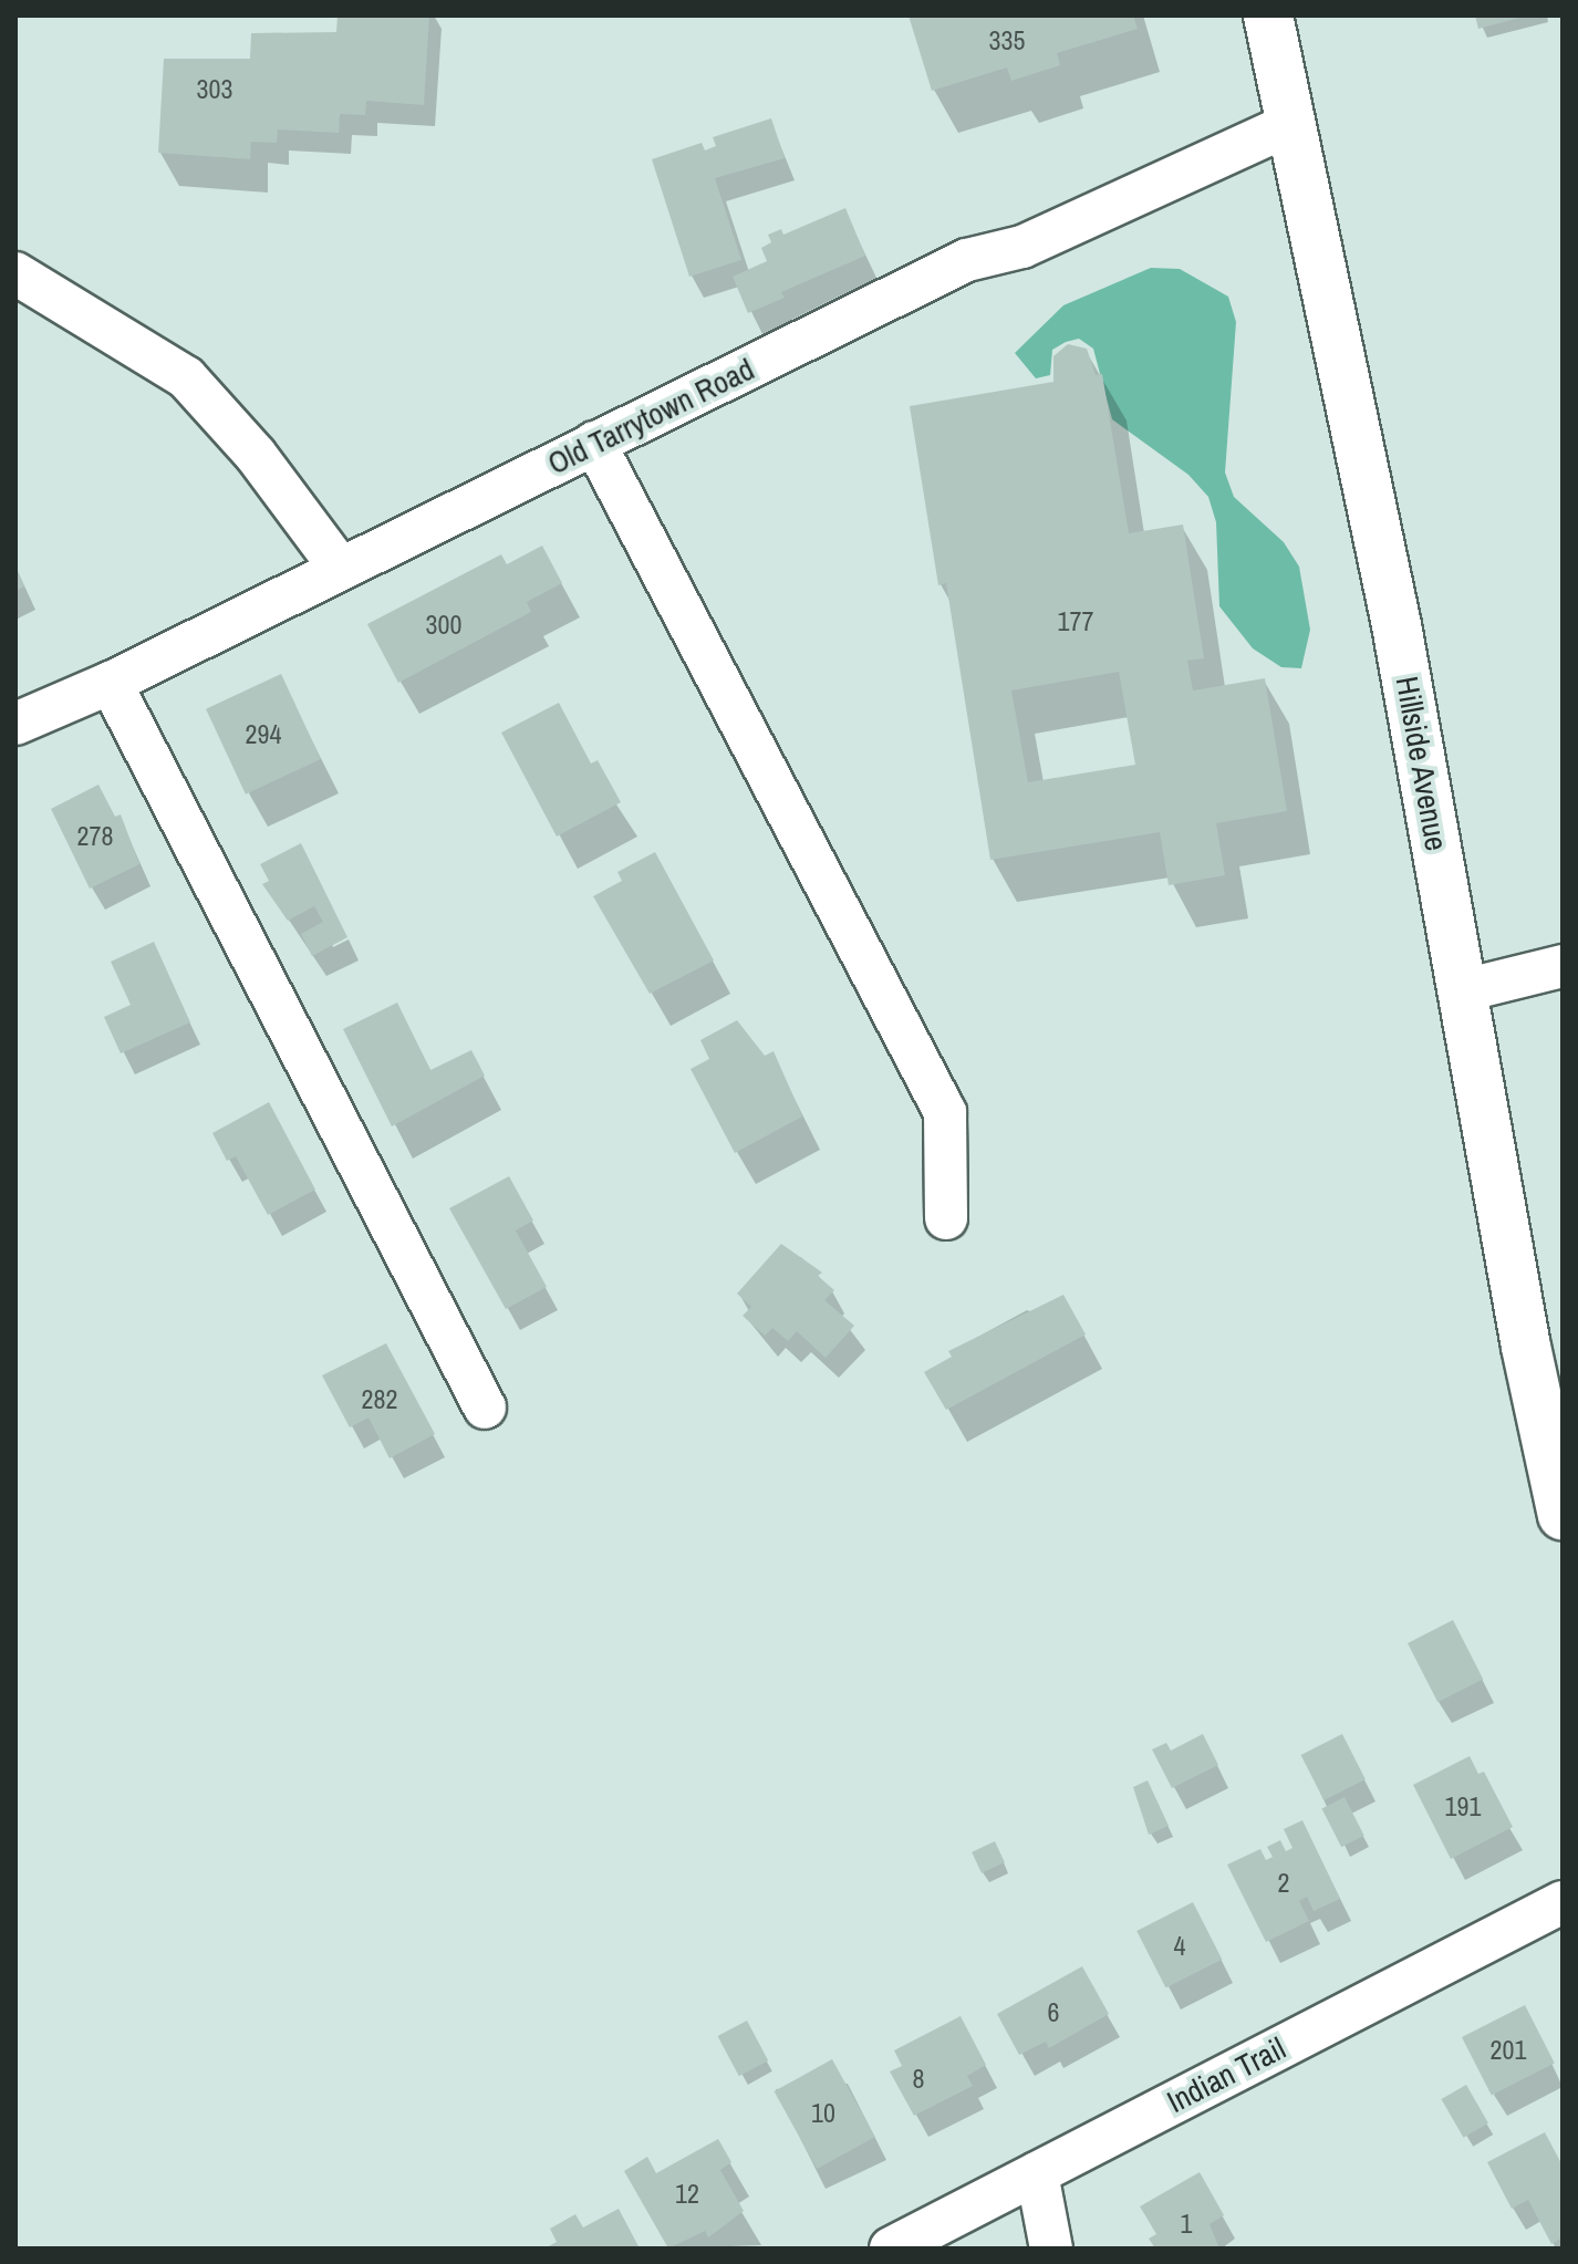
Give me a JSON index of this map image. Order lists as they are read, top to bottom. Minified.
{"streets":{"main road":["Hillside Avenue"],"street":["Old Tarrytown Road","Indian Trail"]},"crossings":[["Old Tarrytown Road","Hillside Avenue"]],"house_numbers":["335","303","177","300","294","278","282","191","2","4","6","201","8","10","12","1"]}
